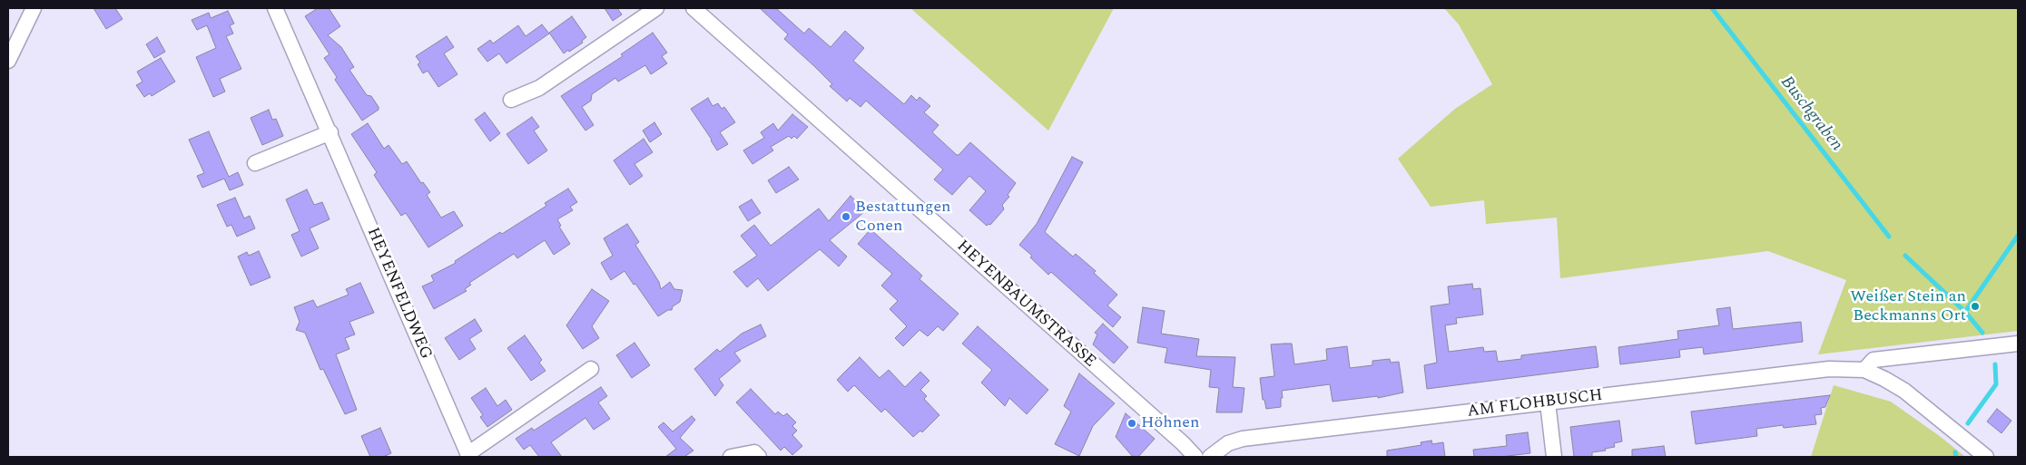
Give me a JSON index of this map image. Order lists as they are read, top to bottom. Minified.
{"streets":{"street":["HEYENFELDWEG","HEYENBAUMSTRASSE","AM FLOHBUSCH"]},"water":["Buschgraben"],"places":["Bestattungen Conen","Weißer Stein an Beckmanns Ort","Höhnen"]}
